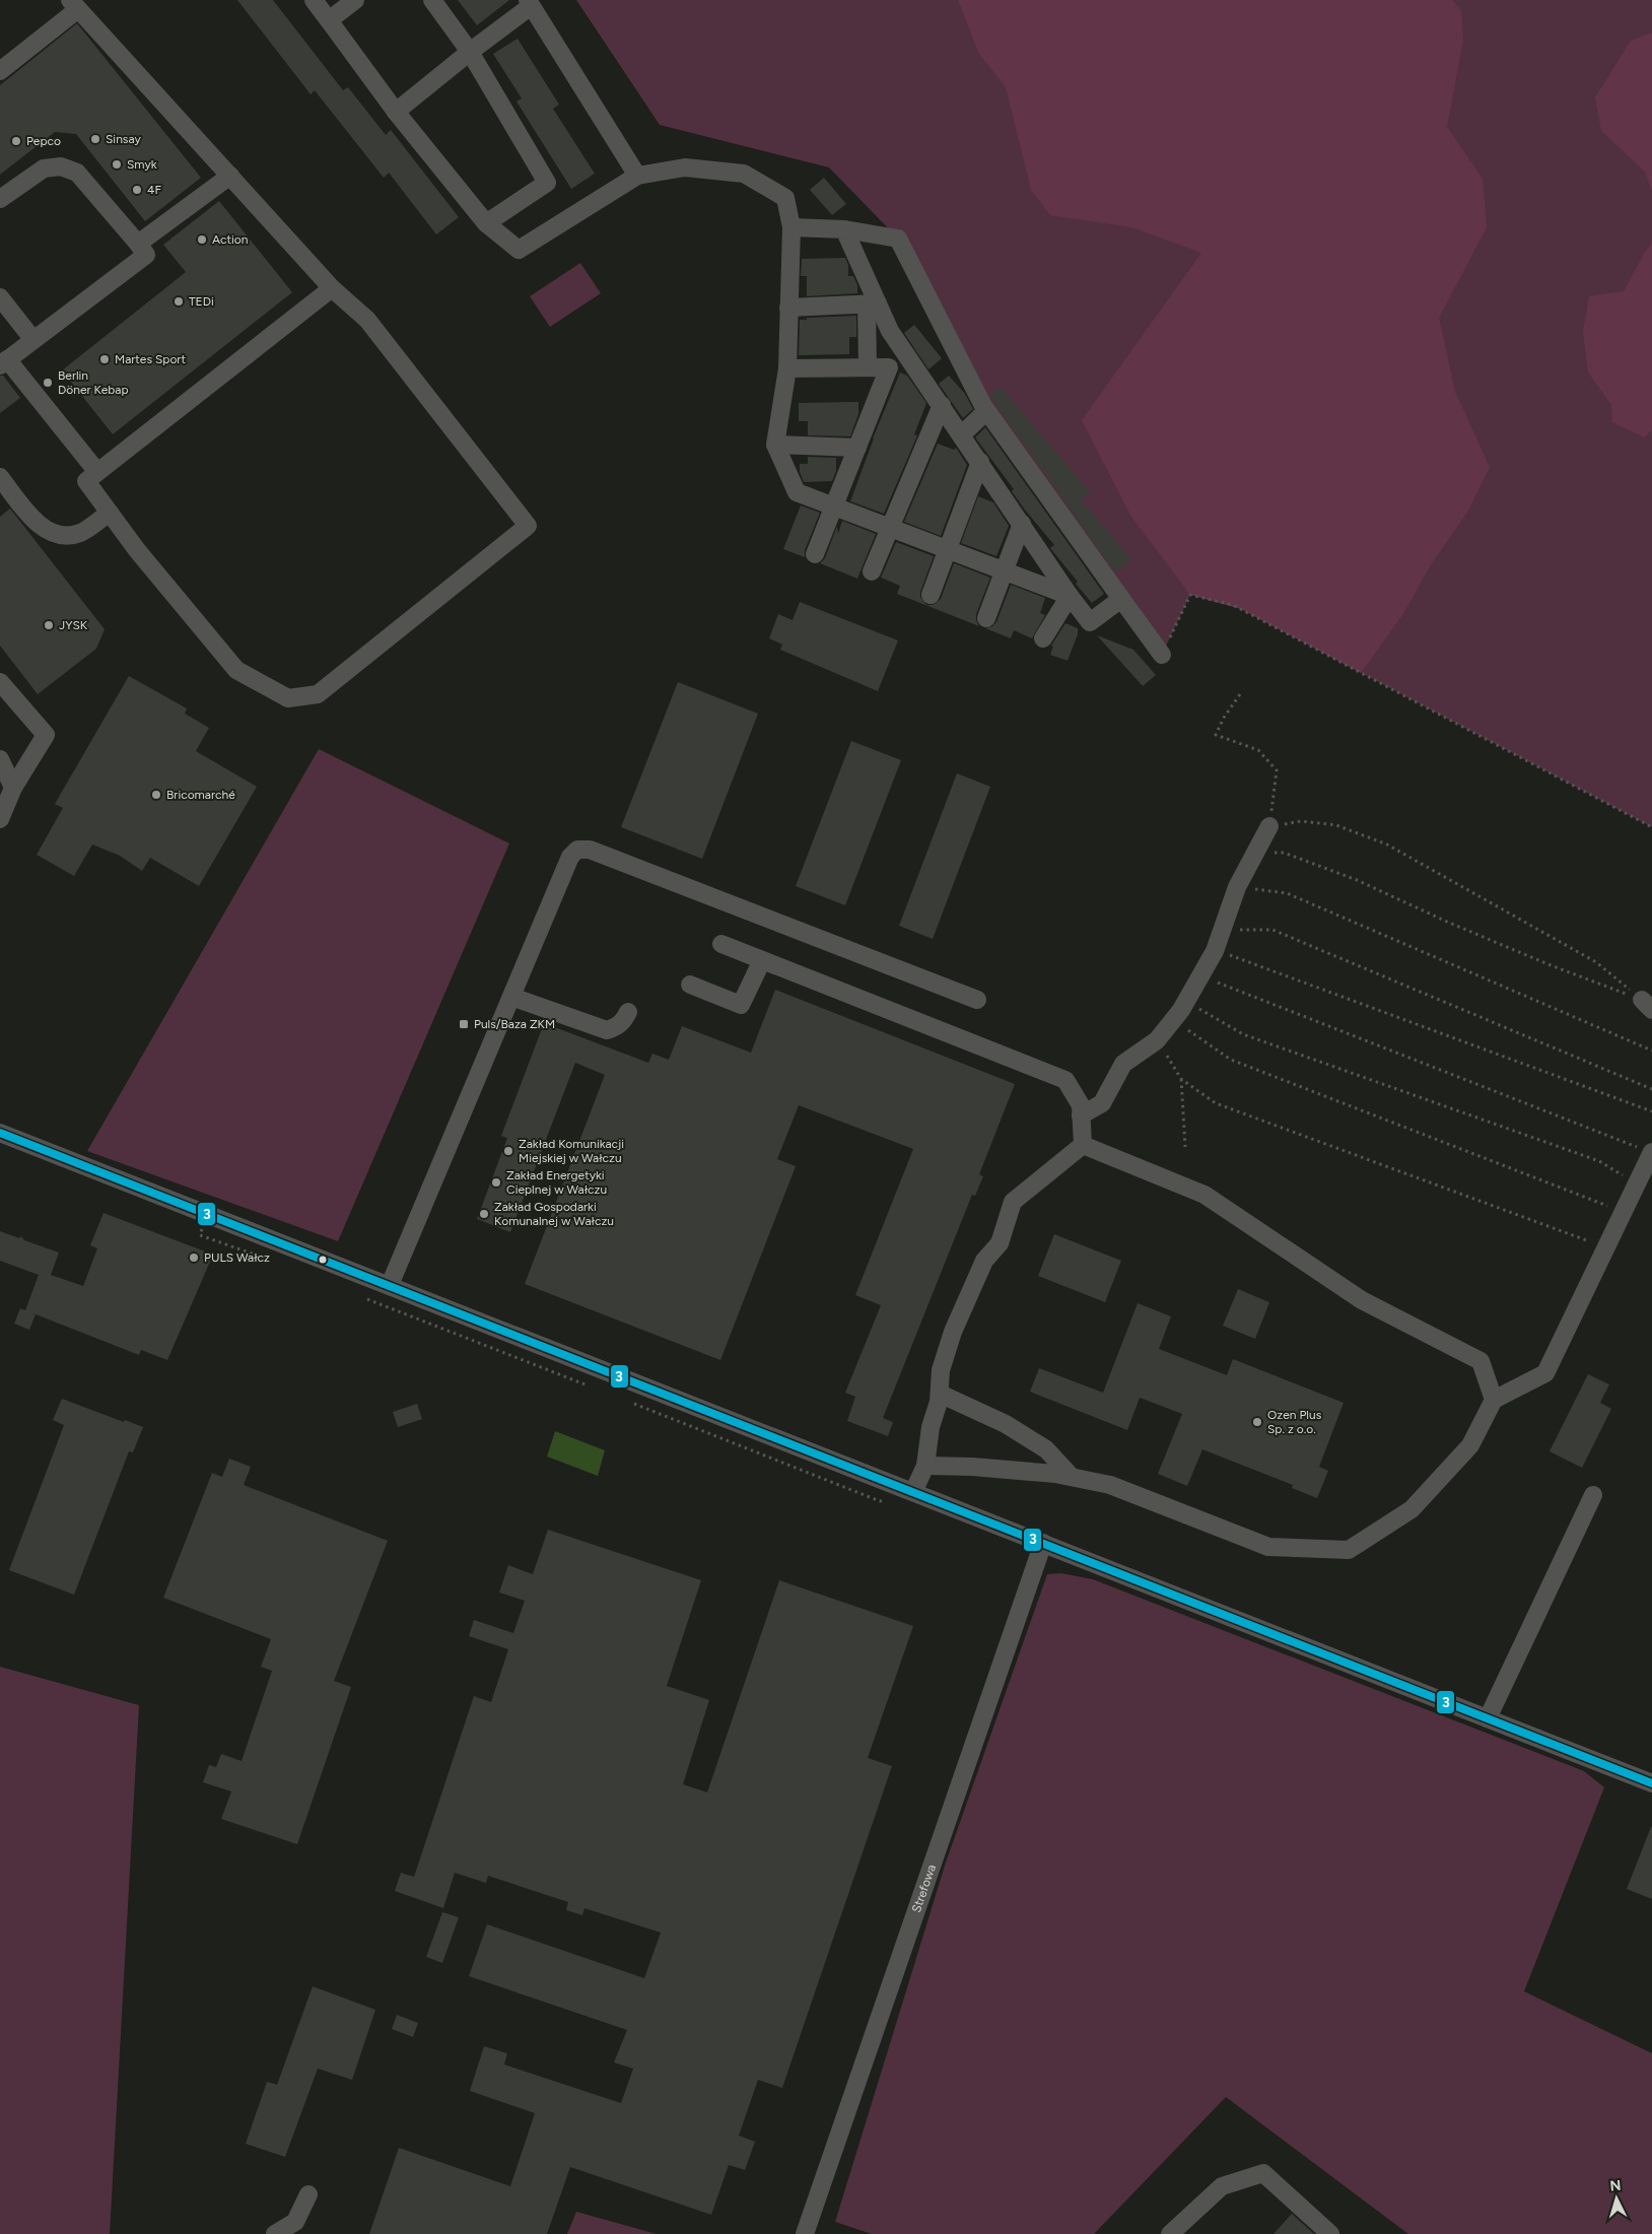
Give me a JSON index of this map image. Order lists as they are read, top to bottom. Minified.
{"streets":{"street":["Strefowa"]},"places":{"other":["Sinsay","Pepco","Smyk","4F","Action","TEDi","Martes Sport","Berlin Döner Kebap","JYSK","Bricomarché","Zakład Komunikacji Miejskiej w Wałczu","Zakład Energetyki Cieplnej w Wałczu","Zakład Gospodarki Komunalnej w Wałczu","PULS Wałcz","Ozen Plus Sp. z o.o."],"transit":["Puls/Baza ZKM"]},"lines":["transit line 3"],"north":"top"}
